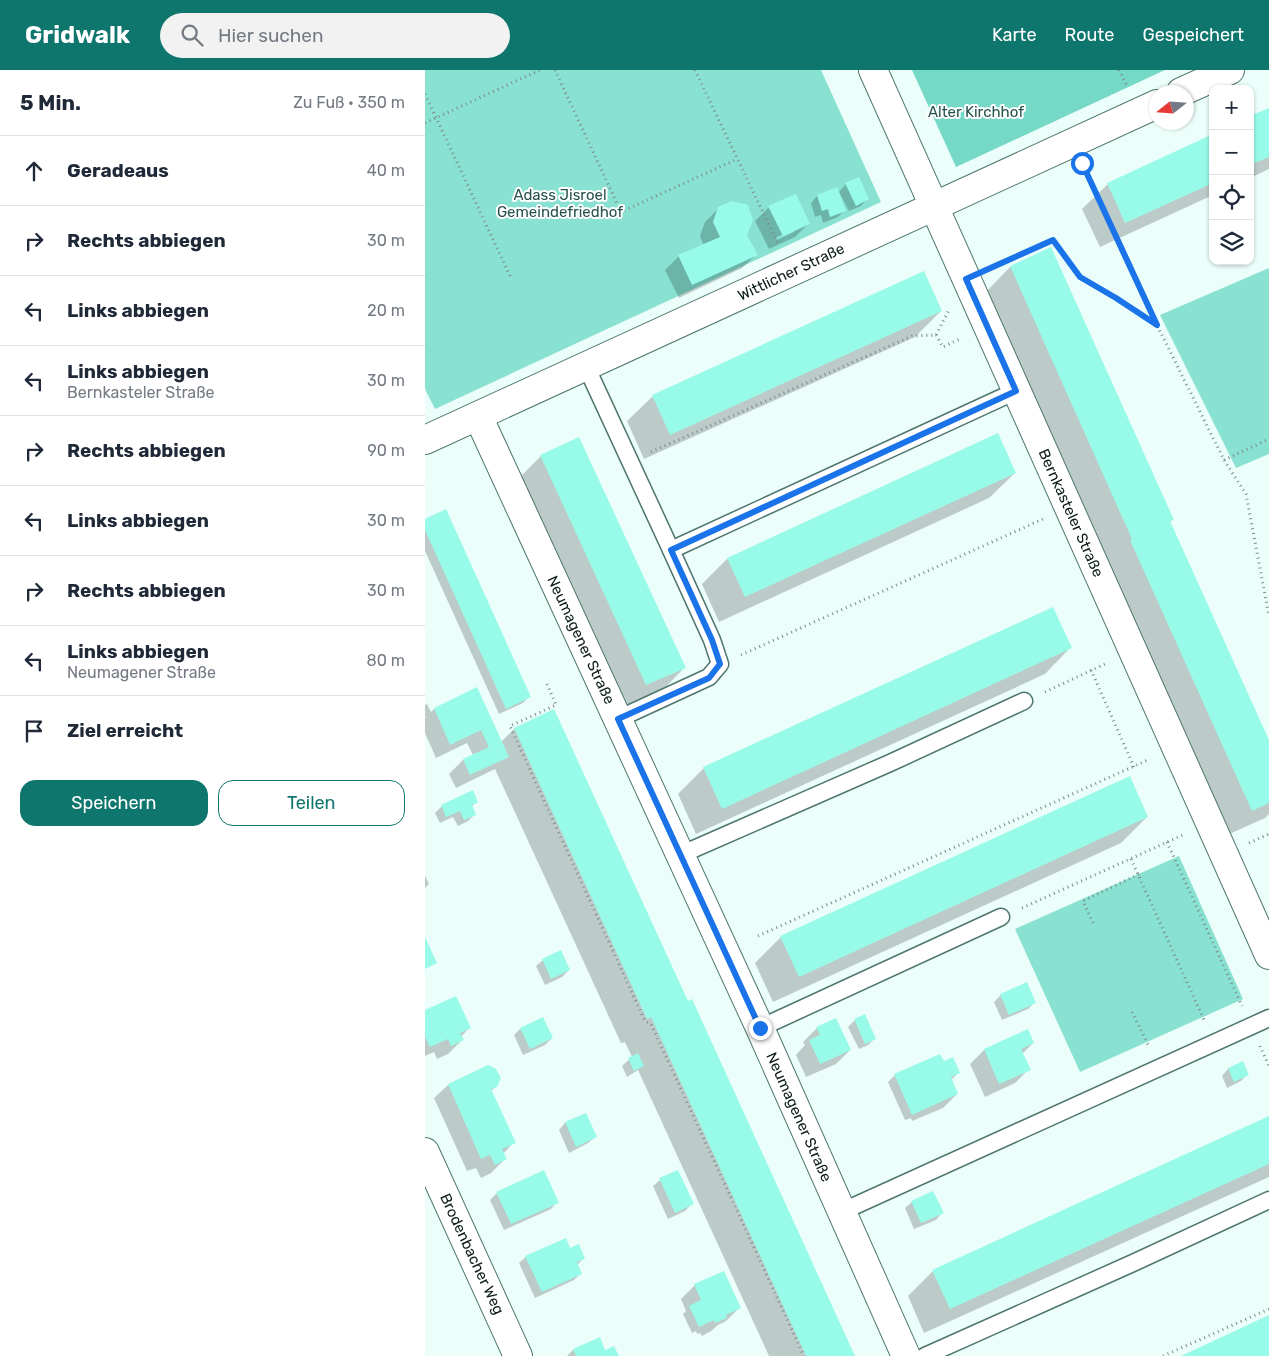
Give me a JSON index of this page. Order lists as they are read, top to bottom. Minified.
{"streets":{"street":["Wittlicher Straße","Bernkasteler Straße","Neumagener Straße","Brodenbacher Weg"]},"crossings":[["Wittlicher Straße","Bernkasteler Straße"],["Wittlicher Straße","Neumagener Straße"]],"parks":["Alter Kirchhof","Adass Jisroel Gemeindefriedhof"],"north":"left","page":{"header":"Gridwalk","search":"Hier suchen","nav":["Karte","Route","Gespeichert"],"heading":["5 Min.","Zu Fuß · 350 m"],"map_buttons":["+","−"],"list":[["Geradeaus","40 m"],["Rechts abbiegen","30 m"],["Links abbiegen","20 m"],["Links abbiegen","Bernkasteler Straße","30 m"],["Rechts abbiegen","90 m"],["Links abbiegen","30 m"],["Rechts abbiegen","30 m"],["Links abbiegen","Neumagener Straße","80 m"],"Ziel erreicht"],"buttons":["Speichern","Teilen"]}}
